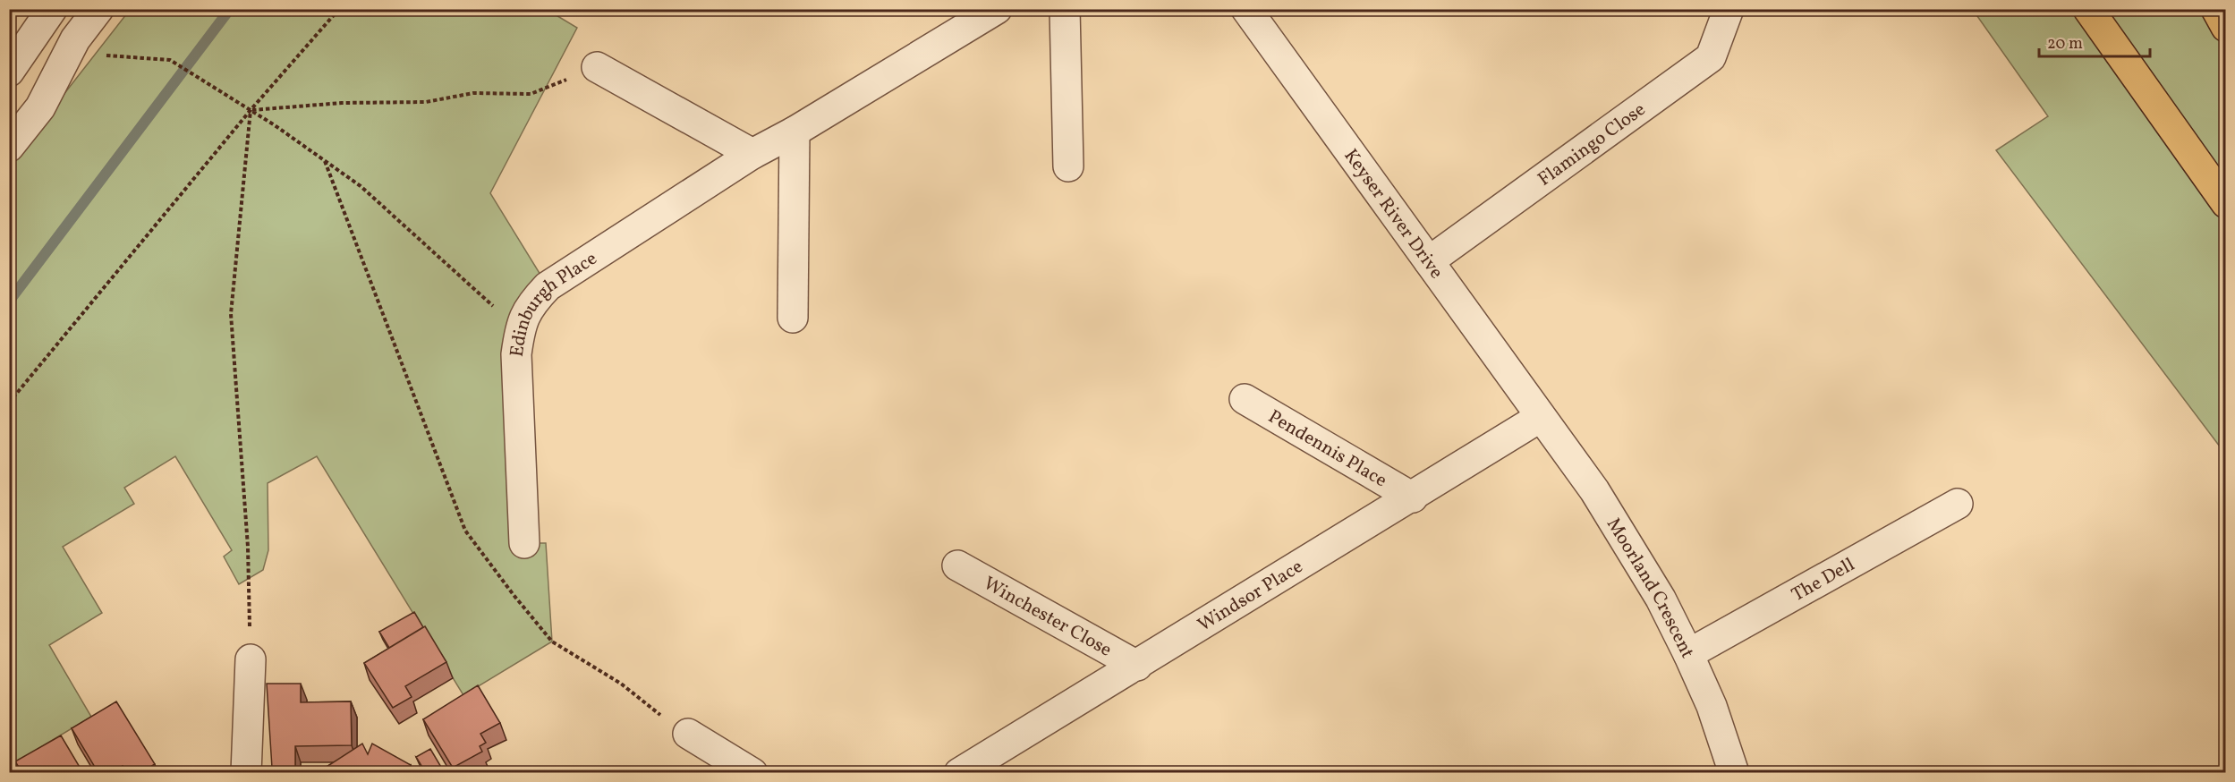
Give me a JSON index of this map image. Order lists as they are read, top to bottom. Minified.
{"streets":{"street":["Flamingo Close","Keyser River Drive","Edinburgh Place","Pendennis Place","The Dell","Moorland Crescent","Windsor Place","Winchester Close"]},"crossings":[["Flamingo Close","Keyser River Drive"],["Keyser River Drive","Moorland Crescent"],["Keyser River Drive","Windsor Place"],["Pendennis Place","Windsor Place"],["The Dell","Moorland Crescent"],["Moorland Crescent","Windsor Place"],["Windsor Place","Winchester Close"]],"scale_bar":"20 m"}
